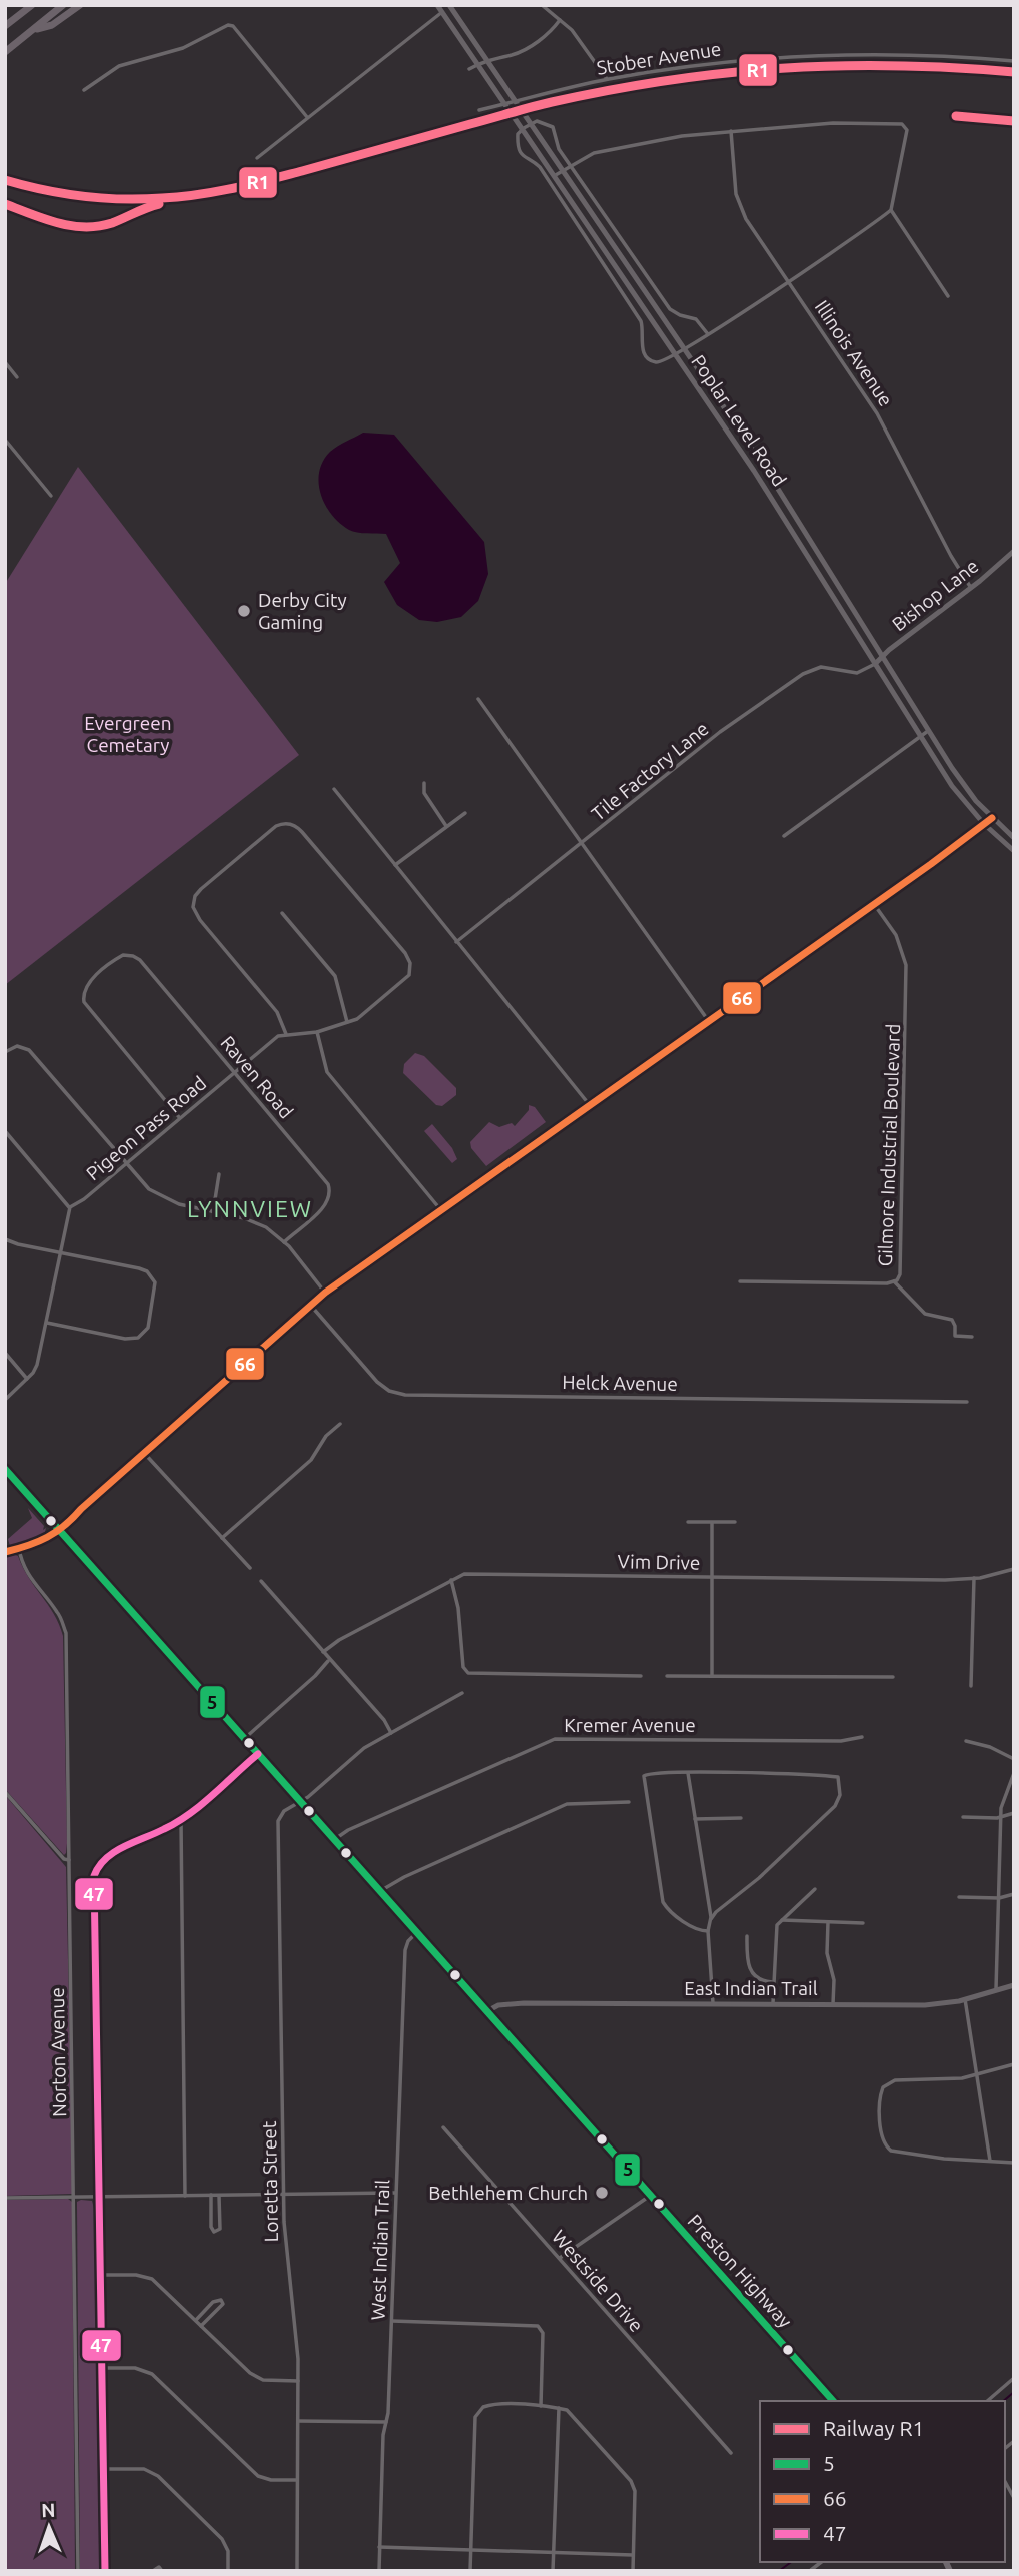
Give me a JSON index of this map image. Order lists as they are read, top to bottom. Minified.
{"streets":{"main road":["Poplar Level Road","Bishop Lane","East Indian Trail","Preston Highway"],"street":["Stober Avenue","Illinois Avenue","Tile Factory Lane","Raven Road","Pigeon Pass Road","Gilmore Industrial Boulevard","Helck Avenue","Vim Drive","Kremer Avenue","Norton Avenue","Loretta Street","West Indian Trail","Westside Drive"]},"crossings":[["Illinois Avenue","Bishop Lane"],["Poplar Level Road","Bishop Lane"],["Poplar Level Road","Tile Factory Lane"],["Bishop Lane","Tile Factory Lane"],["Raven Road","Pigeon Pass Road"],["Kremer Avenue","Preston Highway"],["East Indian Trail","Preston Highway"],["Norton Avenue","Preston Highway"],["Loretta Street","Preston Highway"],["West Indian Trail","Preston Highway"]],"districts":["LYNNVIEW"],"parks":["Evergreen Cemetary"],"places":["Derby City Gaming","Bethlehem Church"],"lines":["rail line R1","transit line 66","transit line 5","transit line 47"],"legend":["Railway R1","5","66","47"],"north":"top"}
